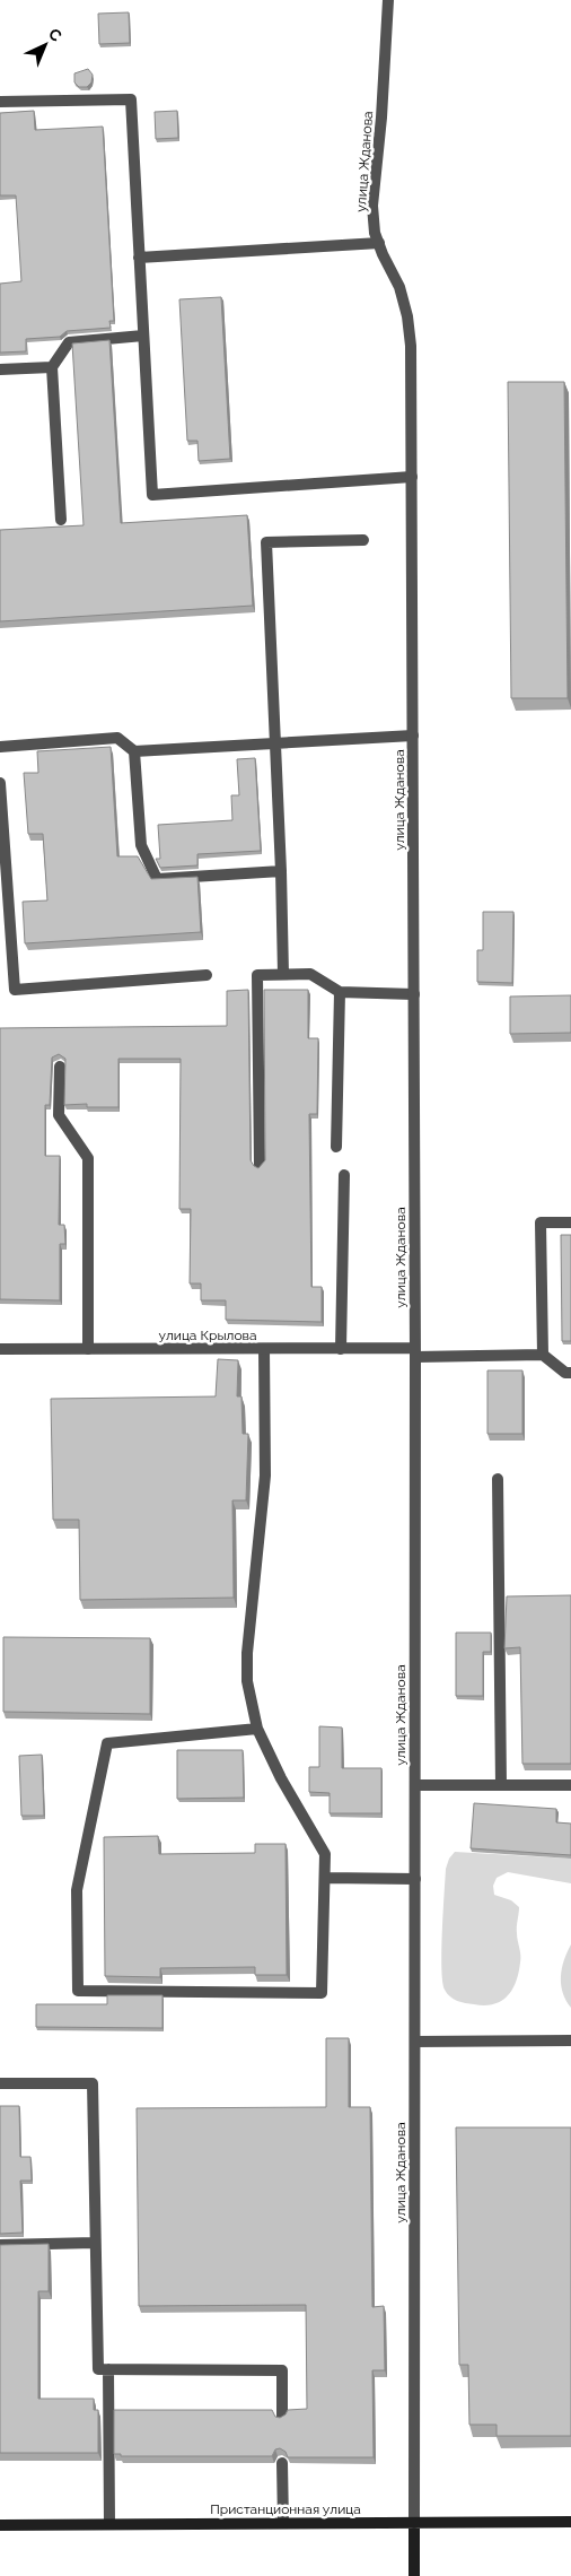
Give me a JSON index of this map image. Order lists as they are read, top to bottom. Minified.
{"streets":{"main road":["Пристанционная улица"],"street":["улица Жданова","улица Крылова"]},"crossings":[["улица Жданова","улица Крылова"],["улица Жданова","Пристанционная улица"]],"north":"top right"}
